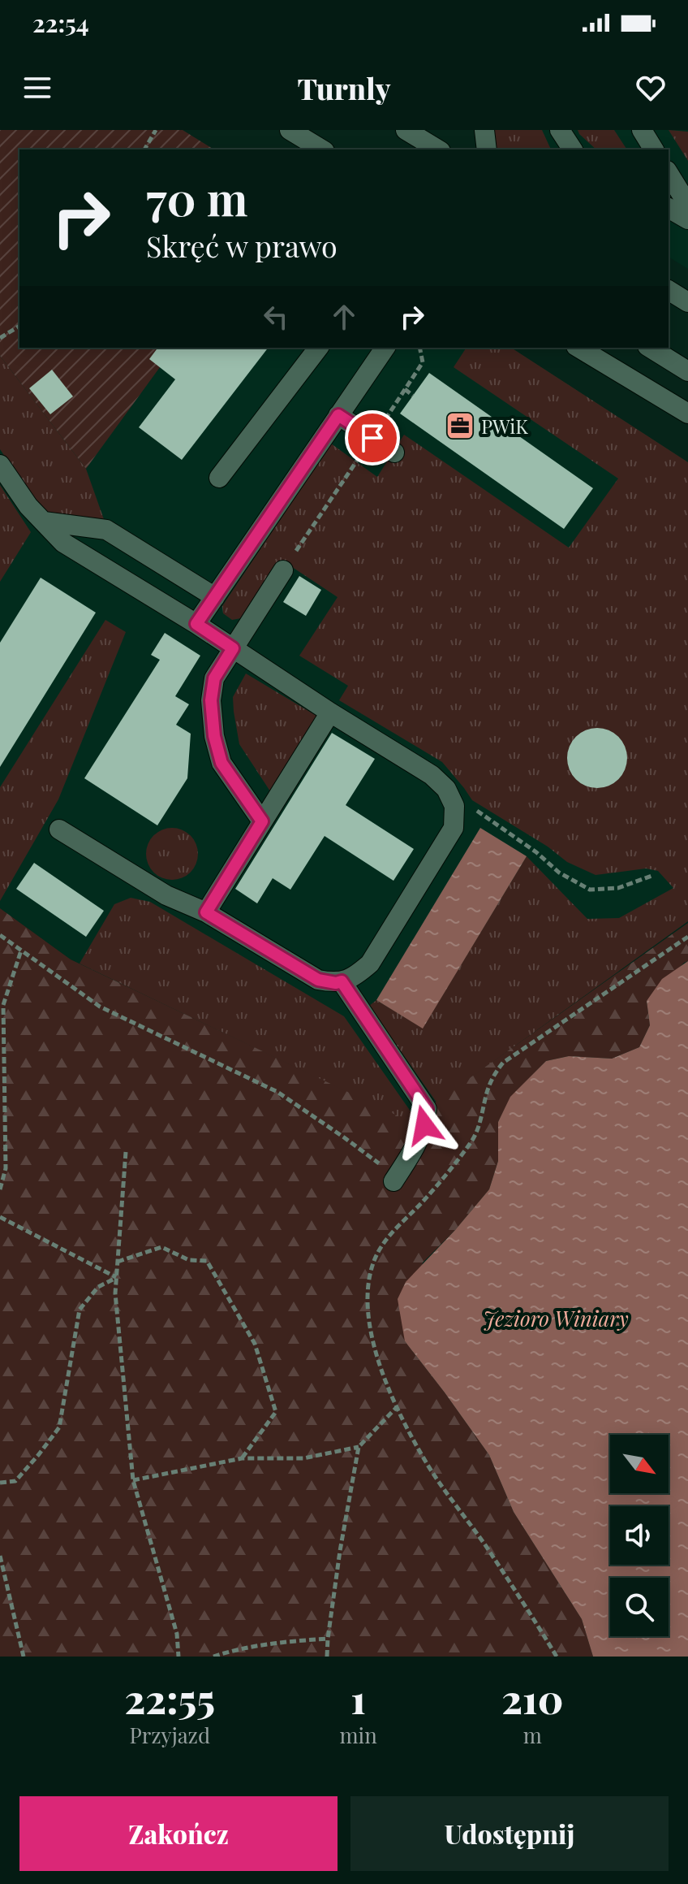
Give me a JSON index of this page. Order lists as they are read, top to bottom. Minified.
{"water":["Jezioro Winiary"],"places":{"office":["PWiK"]},"north":"bottom right","page":{"status":"22:54","header":"Turnly","turn":["70 m","Skręć w prawo"],"eta":["22:55","Przyjazd","1","min","210","m"],"buttons":["Zakończ","Udostępnij"]}}
